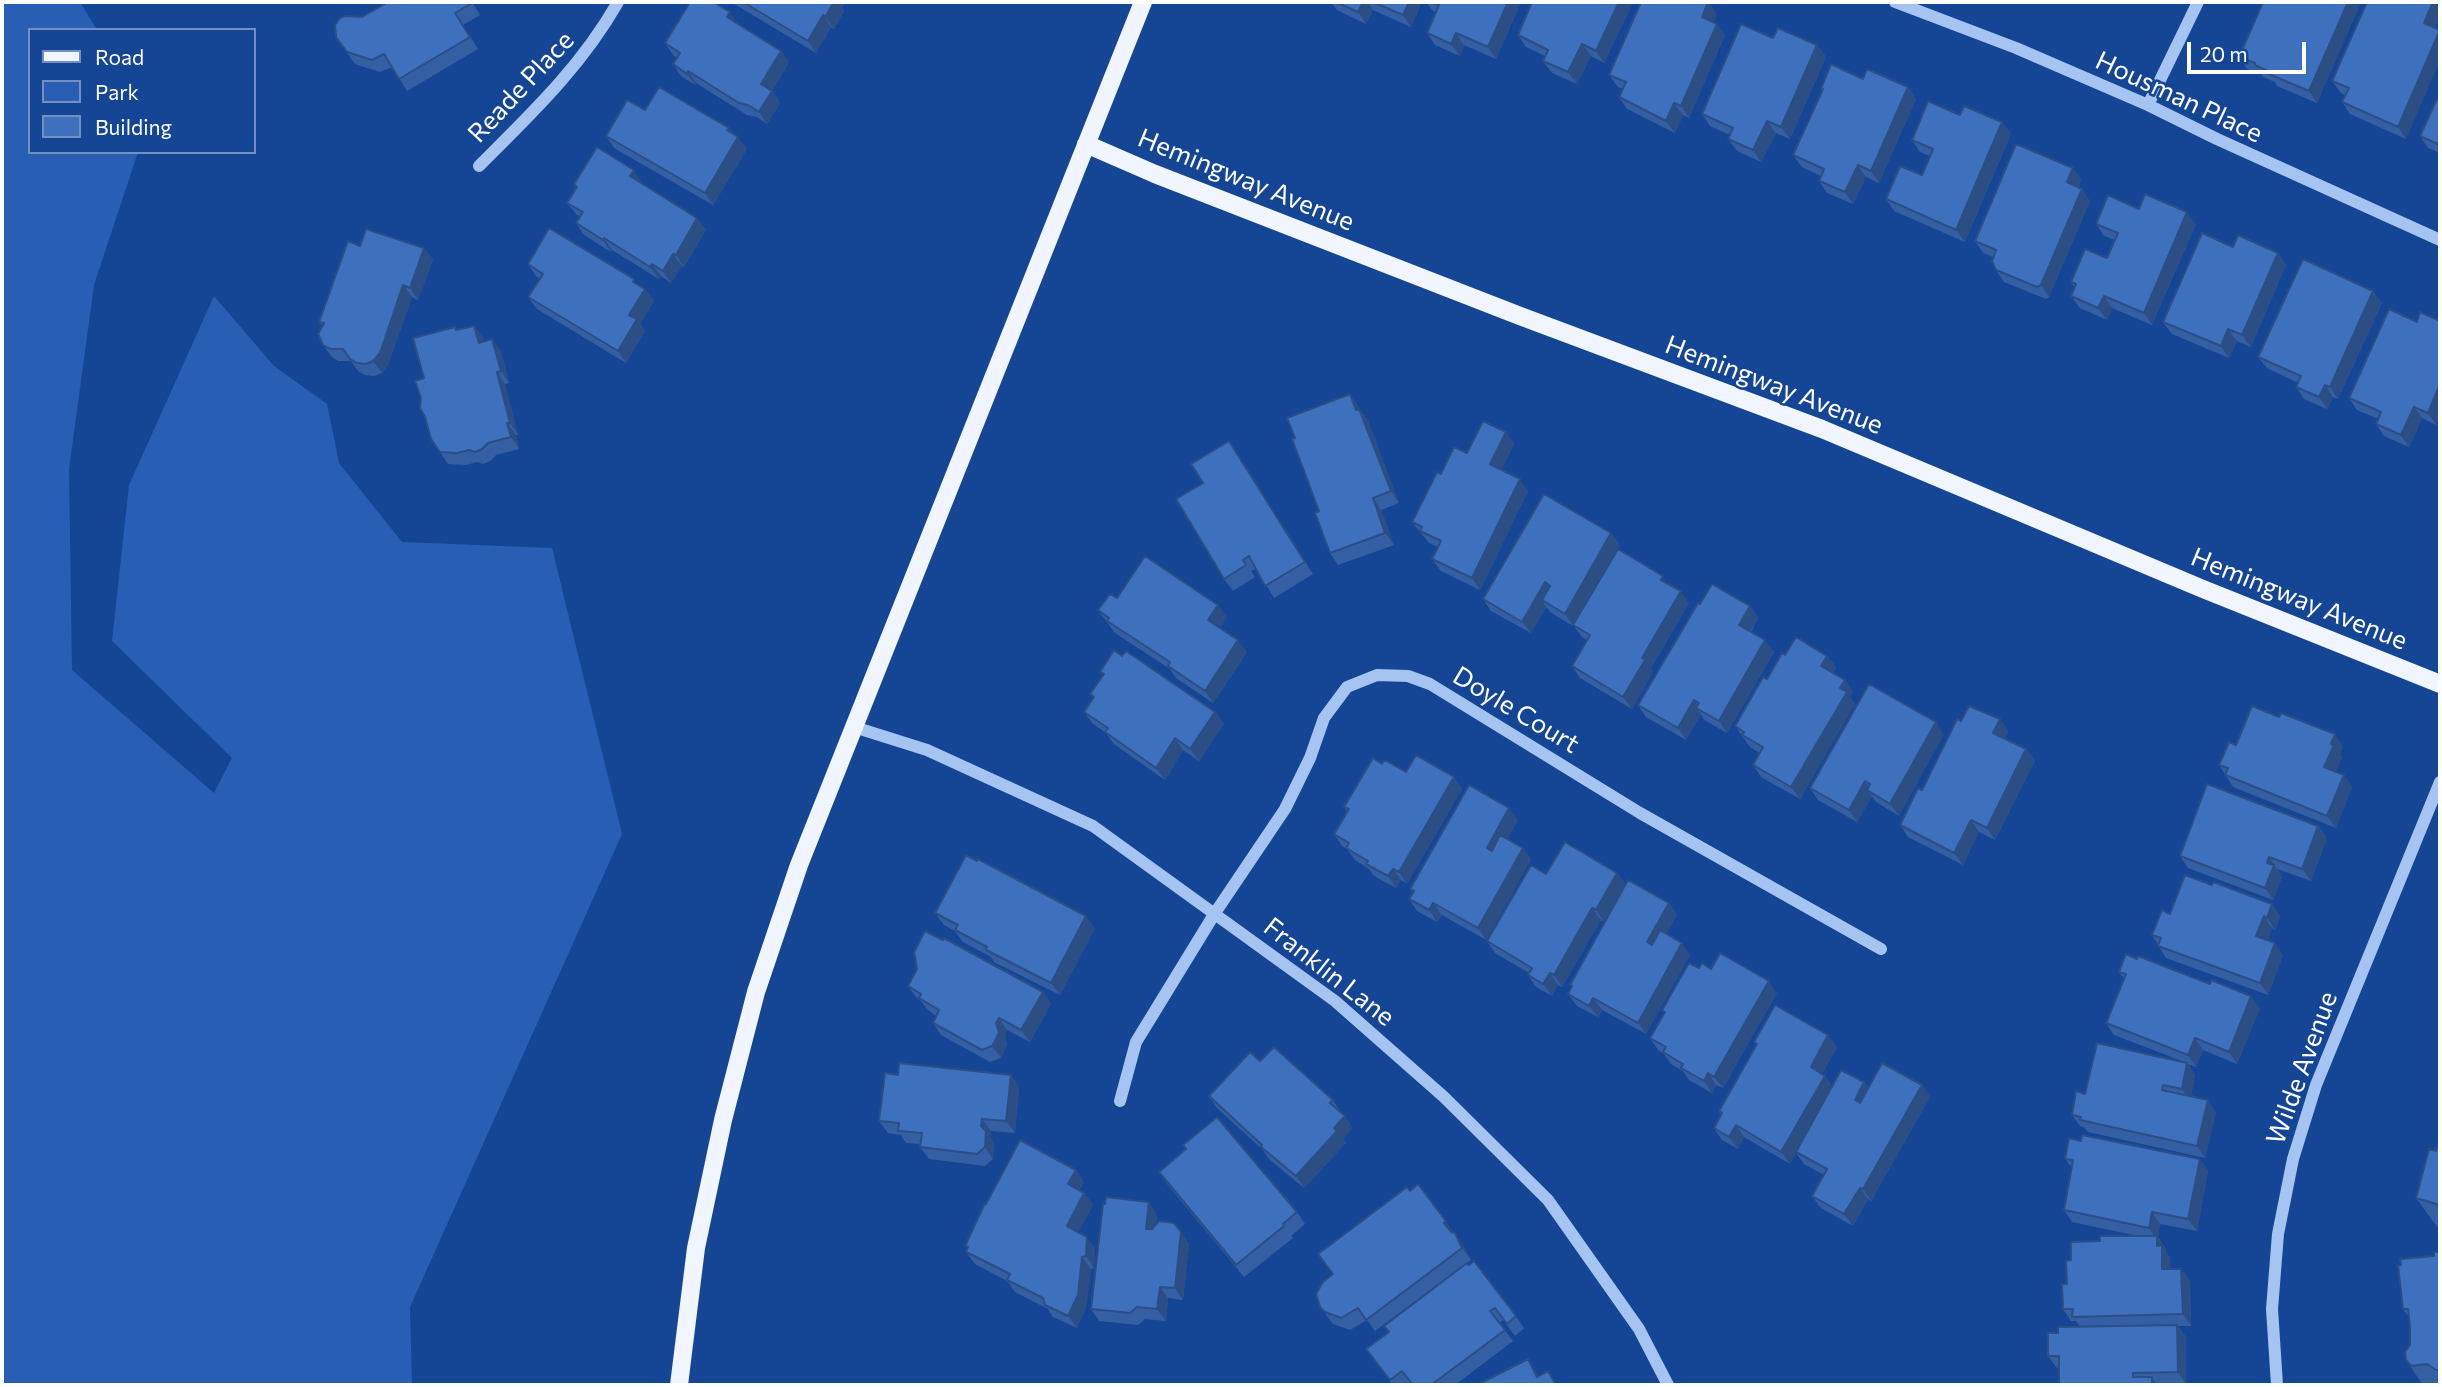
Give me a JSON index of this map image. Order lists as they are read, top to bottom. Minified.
{"streets":{"main road":["Hemingway Avenue"],"street":["Reade Place","Housman Place","Doyle Court","Franklin Lane","Wilde Avenue"]},"crossings":[["Doyle Court","Franklin Lane"]],"legend":["Road","Park","Building"],"scale_bar":"20 m"}
